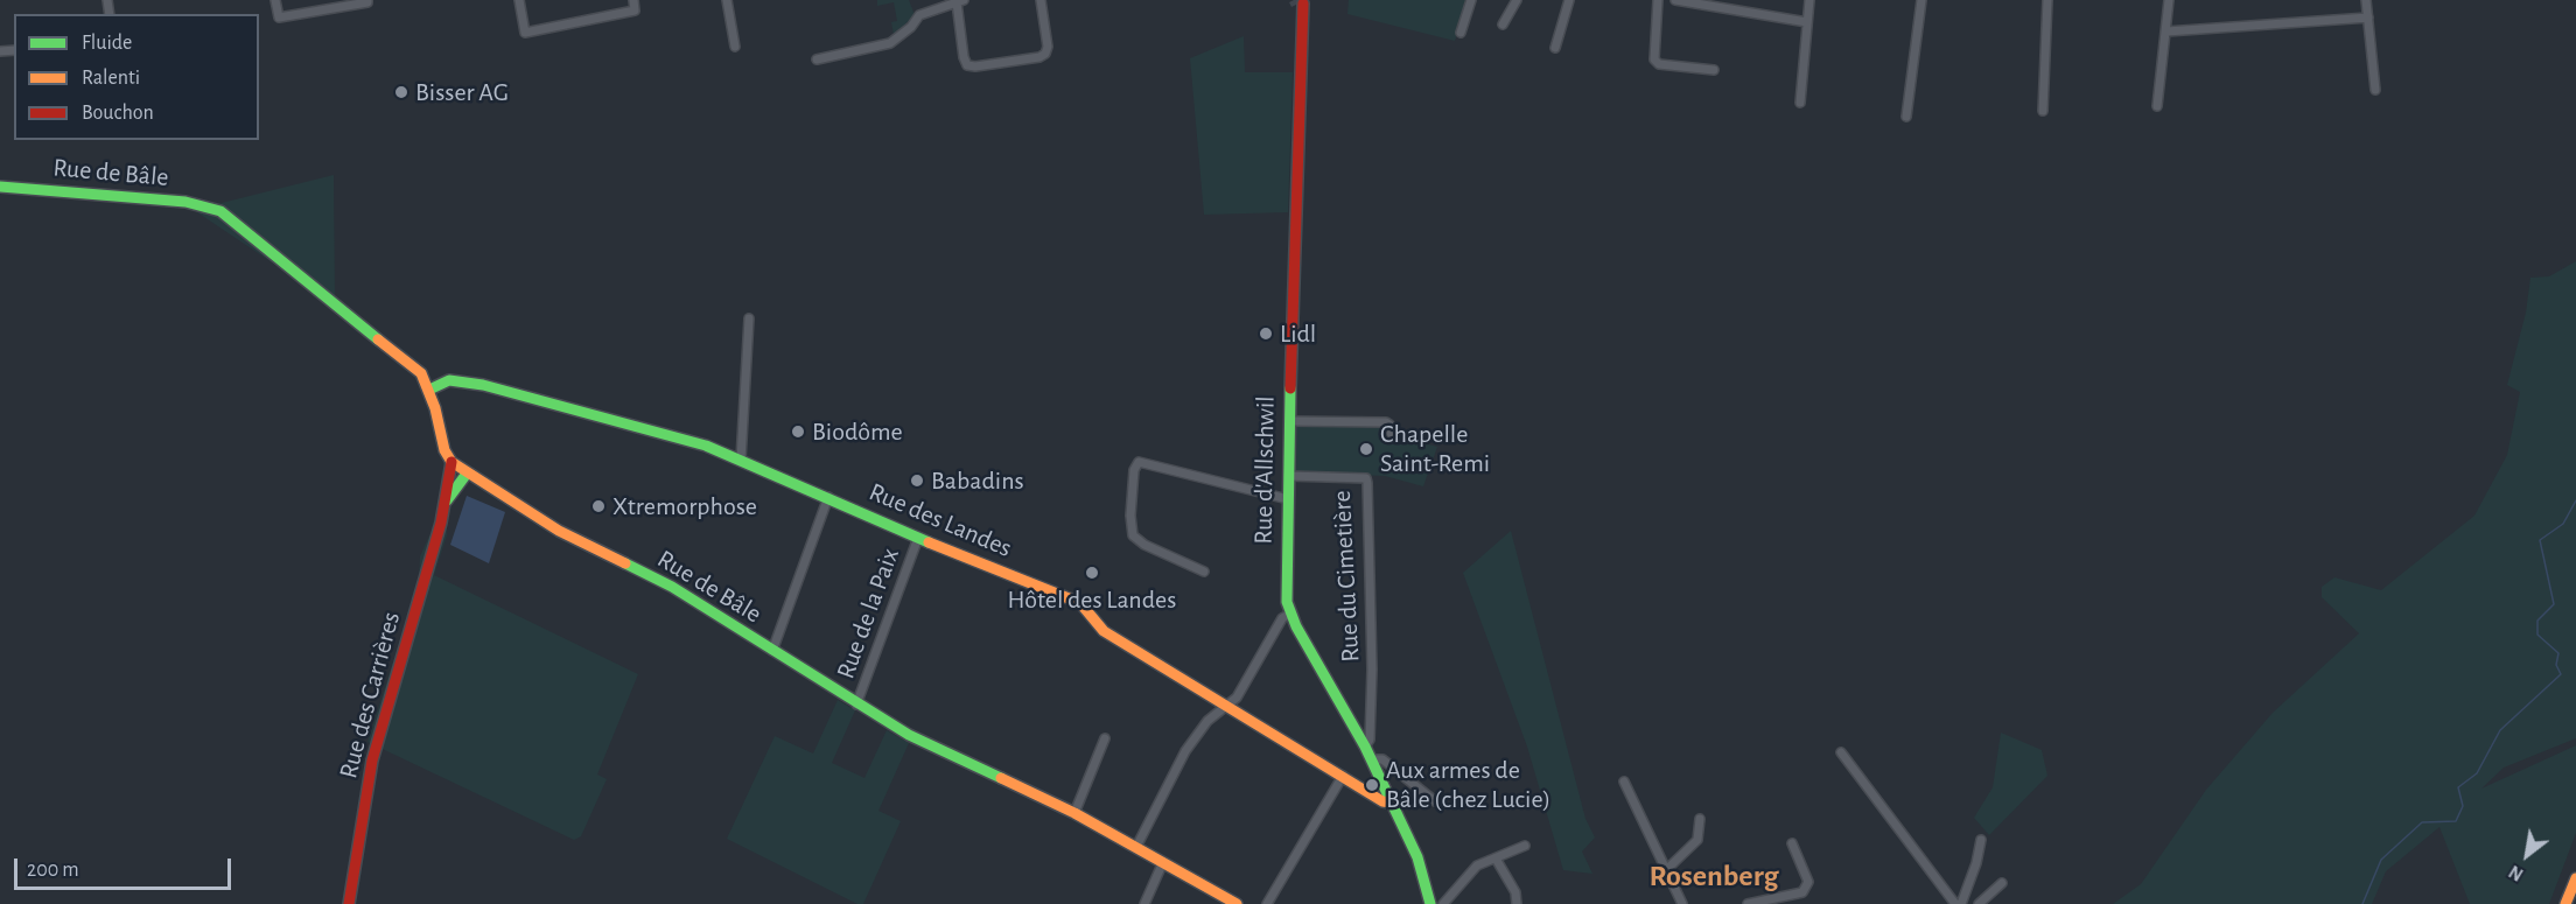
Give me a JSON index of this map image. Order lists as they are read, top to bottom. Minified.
{"streets":{"street":["Rue de Bâle","Rue d'Allschwil","Rue des Landes","Rue du Cimetière","Rue de la Paix","Rue des Carrières"]},"crossings":[["Rue de Bâle","Rue des Landes"],["Rue de Bâle","Rue de la Paix"],["Rue de Bâle","Rue des Carrières"],["Rue d'Allschwil","Rue des Landes"],["Rue d'Allschwil","Rue du Cimetière"],["Rue des Landes","Rue de la Paix"]],"districts":["Rosenberg"],"places":["Bisser AG","Lidl","Biodôme","Chapelle Saint-Remi","Babadins","Xtremorphose","Hôtel des Landes","Aux armes de Bâle (chez Lucie)"],"legend":["Fluide","Ralenti","Bouchon"],"scale_bar":"200 m","north":"bottom left"}
